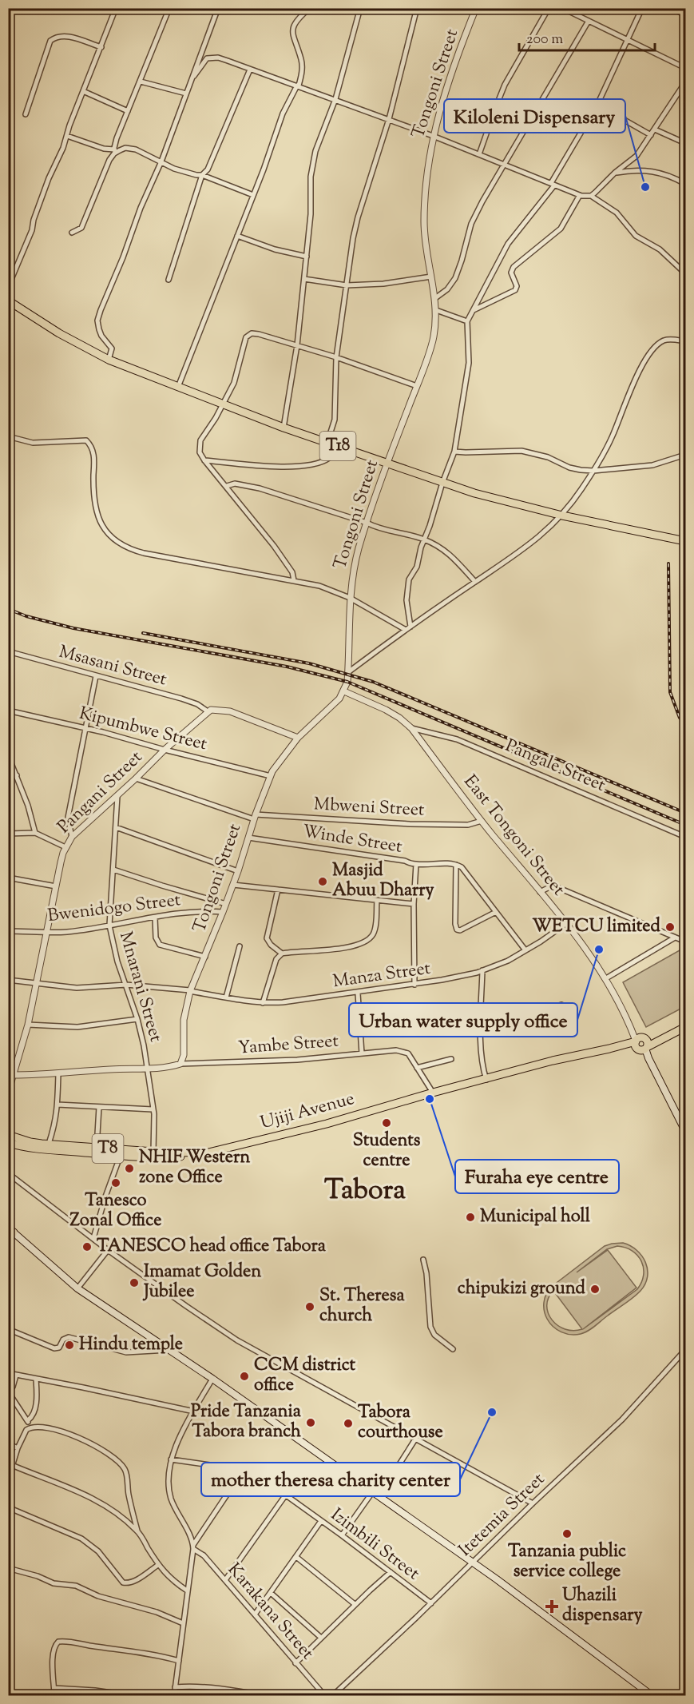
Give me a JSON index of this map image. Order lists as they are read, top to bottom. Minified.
{"streets":{"highway":["T18","Ujiji Avenue","T8"],"street":["Tongoni Street","Msasani Street","Kipumbwe Street","Pangale Street","Pangani Street","Mbweni Street","East Tongoni Street","Winde Street","Bwenidogo Street","Manza Street","Mnarani Street","Yambe Street","Itetemia Street","Izimbili Street","Karakana Street"]},"crossings":[["Tongoni Street","T18"],["Tongoni Street","Kipumbwe Street"],["Tongoni Street","Mbweni Street"],["Tongoni Street","East Tongoni Street"],["Tongoni Street","Winde Street"],["Tongoni Street","Bwenidogo Street"],["Tongoni Street","Manza Street"],["Tongoni Street","Yambe Street"],["Msasani Street","Pangani Street"],["Kipumbwe Street","Pangani Street"],["Pangale Street","East Tongoni Street"],["Pangani Street","Mbweni Street"],["Pangani Street","Bwenidogo Street"],["Pangani Street","Manza Street"],["Pangani Street","Mnarani Street"],["Mbweni Street","East Tongoni Street"],["East Tongoni Street","Manza Street"],["East Tongoni Street","Ujiji Avenue"],["East Tongoni Street","T8"],["Bwenidogo Street","Mnarani Street"],["Manza Street","Mnarani Street"],["Mnarani Street","Ujiji Avenue"],["Yambe Street","Ujiji Avenue"],["Ujiji Avenue","T8"],["Itetemia Street","Izimbili Street"]],"districts":["Tabora"],"places":{"other":["Kiloleni Dispensary","Masjid Abuu Dharry","WETCU limited","Urban water supply office","Furaha eye centre","Students centre","NHIF Western zone Office","Tanesco Zonal Office","Municipal holl","TANESCO head office Tabora","Imamat Golden Jubilee","chipukizi ground","St. Theresa church","Hindu temple","CCM district office","mother theresa charity center","Pride Tanzania Tabora branch","Tabora courthouse","Tanzania public service college"],"health":["Uhazili dispensary"]},"scale_bar":"200 m"}
